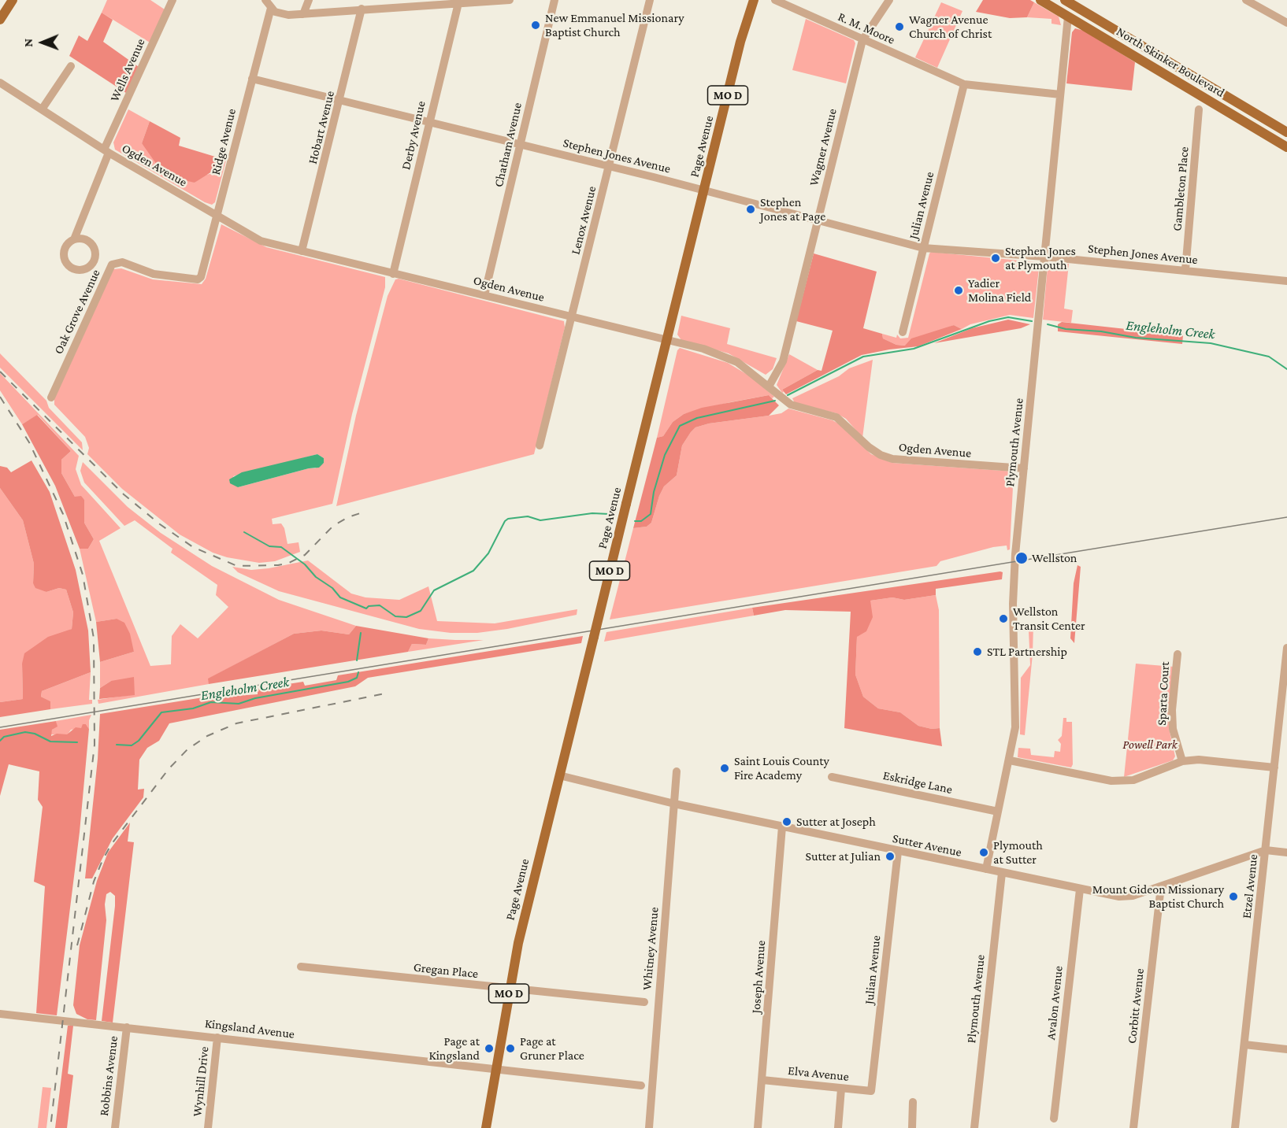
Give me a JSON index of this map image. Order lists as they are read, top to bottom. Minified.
{"streets":{"main road":["North Skinker Boulevard","MO D","Page Avenue"],"street":["R. M. Moore","Wells Avenue","Hobart Avenue","Derby Avenue","Ridge Avenue","Chatham Avenue","Wagner Avenue","Stephen Jones Avenue","Ogden Avenue","Gambleton Place","Julian Avenue","Lenox Avenue","Oak Grove Avenue","Plymouth Avenue","Sparta Court","Eskridge Lane","Sutter Avenue","Etzel Avenue","Whitney Avenue","Gregan Place","Joseph Avenue","Avalon Avenue","Corbitt Avenue","Kingsland Avenue","Elva Avenue","Robbins Avenue","Wynhill Drive"]},"crossings":[["R. M. Moore","Wagner Avenue"],["R. M. Moore","Julian Avenue"],["R. M. Moore","Plymouth Avenue"],["North Skinker Boulevard","Plymouth Avenue"],["Wells Avenue","Ogden Avenue"],["Hobart Avenue","Stephen Jones Avenue"],["Hobart Avenue","Ogden Avenue"],["Derby Avenue","Stephen Jones Avenue"],["Derby Avenue","Ogden Avenue"],["Ridge Avenue","Stephen Jones Avenue"],["Ridge Avenue","Ogden Avenue"],["Ridge Avenue","Oak Grove Avenue"],["Chatham Avenue","Stephen Jones Avenue"],["Chatham Avenue","Ogden Avenue"],["Page Avenue","Stephen Jones Avenue"],["Page Avenue","Ogden Avenue"],["Page Avenue","Sutter Avenue"],["Page Avenue","Gregan Place"],["Page Avenue","Kingsland Avenue"],["Wagner Avenue","Stephen Jones Avenue"],["Wagner Avenue","Ogden Avenue"],["Stephen Jones Avenue","Gambleton Place"],["Stephen Jones Avenue","Julian Avenue"],["Stephen Jones Avenue","Lenox Avenue"],["Stephen Jones Avenue","Plymouth Avenue"],["Ogden Avenue","Lenox Avenue"],["Ogden Avenue","Plymouth Avenue"],["Julian Avenue","Sutter Avenue"],["Julian Avenue","Elva Avenue"],["Plymouth Avenue","Eskridge Lane"],["Plymouth Avenue","Sutter Avenue"],["Sutter Avenue","Etzel Avenue"],["Sutter Avenue","Whitney Avenue"],["Sutter Avenue","Joseph Avenue"],["Sutter Avenue","Avalon Avenue"],["Sutter Avenue","Corbitt Avenue"],["Joseph Avenue","Elva Avenue"],["Kingsland Avenue","Robbins Avenue"],["Kingsland Avenue","Wynhill Drive"]],"water":["Engleholm Creek"],"parks":["Powell Park"],"places":["New Emmanuel Missionary Baptist Church","Wagner Avenue Church of Christ","Stephen Jones at Page","Stephen Jones at Plymouth","Yadier Molina Field","Wellston","Wellston Transit Center","STL Partnership","Saint Louis County Fire Academy","Sutter at Joseph","Plymouth at Sutter","Sutter at Julian","Mount Gideon Missionary Baptist Church","Page at Kingsland","Page at Gruner Place"],"north":"left"}
